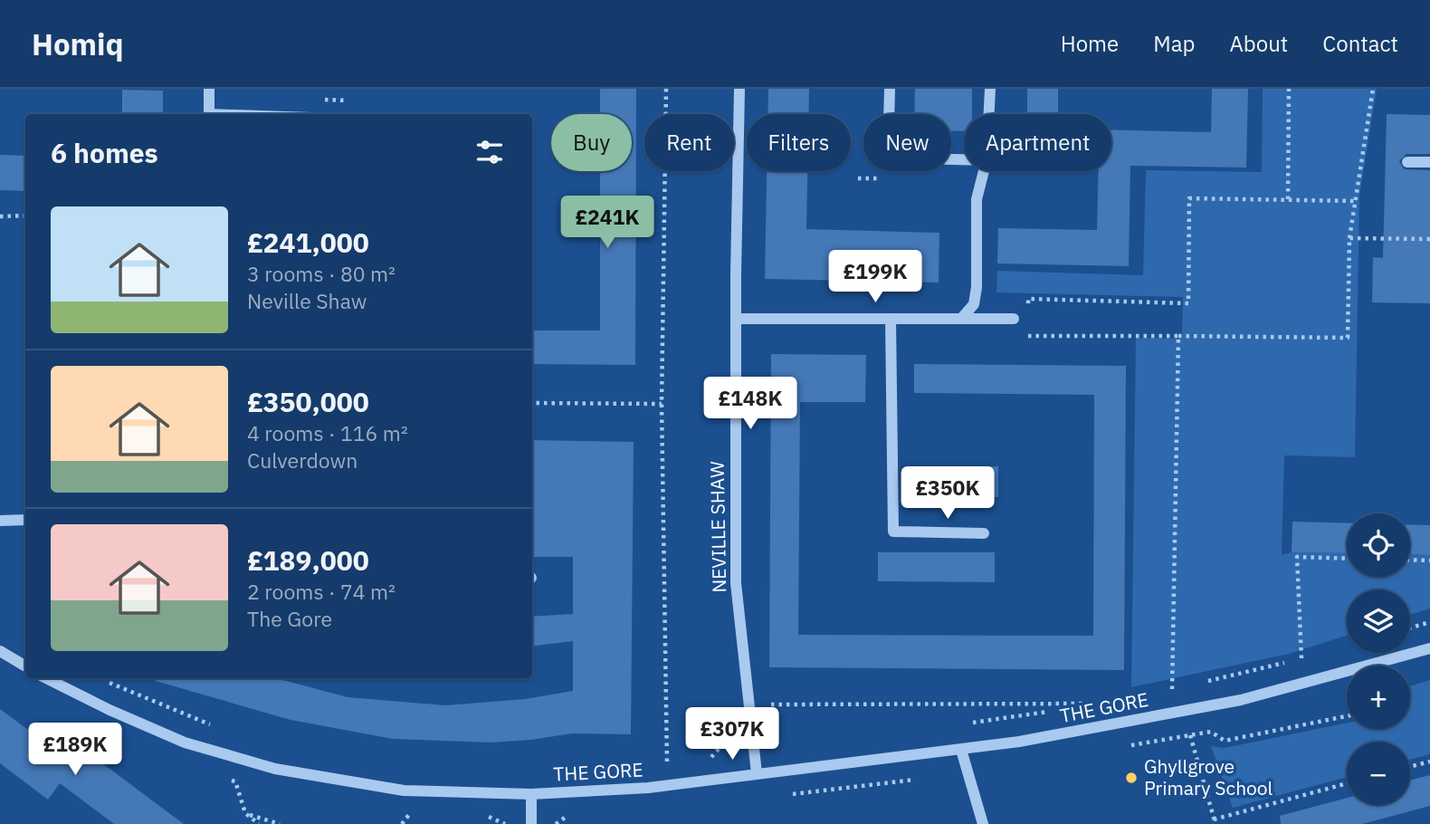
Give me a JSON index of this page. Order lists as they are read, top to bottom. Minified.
{"streets":{"street":["NEVILLE SHAW","THE GORE"]},"crossings":[["NEVILLE SHAW","THE GORE"]],"places":["Ghyllgrove Primary School"],"page":{"header":"Homiq","nav":["Home","Map","About","Contact"],"chip":["Buy","Rent","Filters","New","Apartment"],"heading":"6 homes","list":[{"name":"£241,000","note":"3 rooms · 80 m² · Neville Shaw"},{"name":"£350,000","note":"4 rooms · 116 m² · Culverdown"},{"name":"£189,000","note":"2 rooms · 74 m² · The Gore"}],"price":["£241K","£199K","£148K","£350K","£307K","£189K"],"map_buttons":["+","−"]}}
